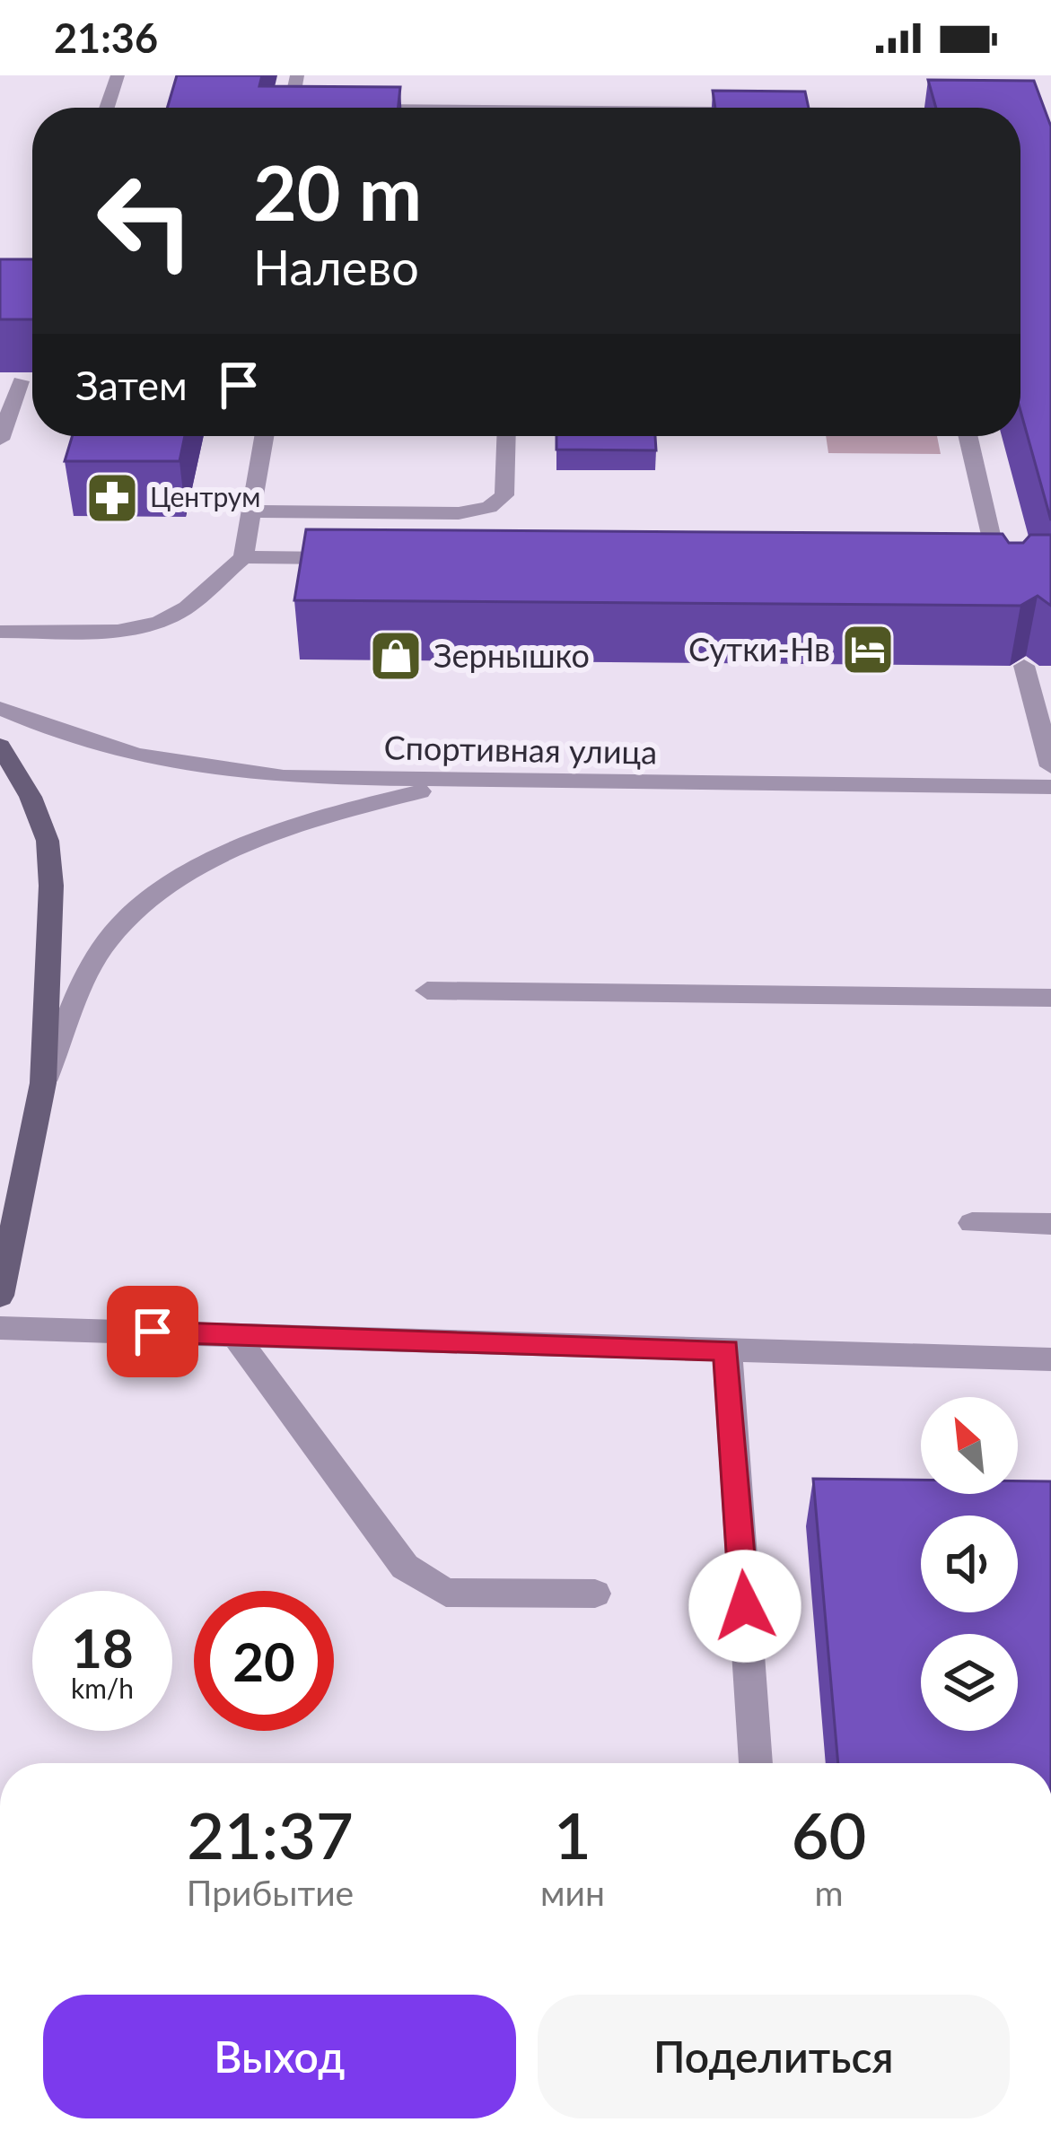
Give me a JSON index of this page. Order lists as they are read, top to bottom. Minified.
{"streets":{"street":["Спортивная улица"]},"places":{"pharmacy":["Центрум"],"hotel":["Сутки-Нв"],"shop":["Зернышко"]},"north":"top left","page":{"status":"21:36","turn":["20 m","Налево"],"then":"Затем","speed":"18 km/h","limit":"20","eta":["21:37","Прибытие","1","мин","60","m"],"buttons":["Выход","Поделиться"]}}
